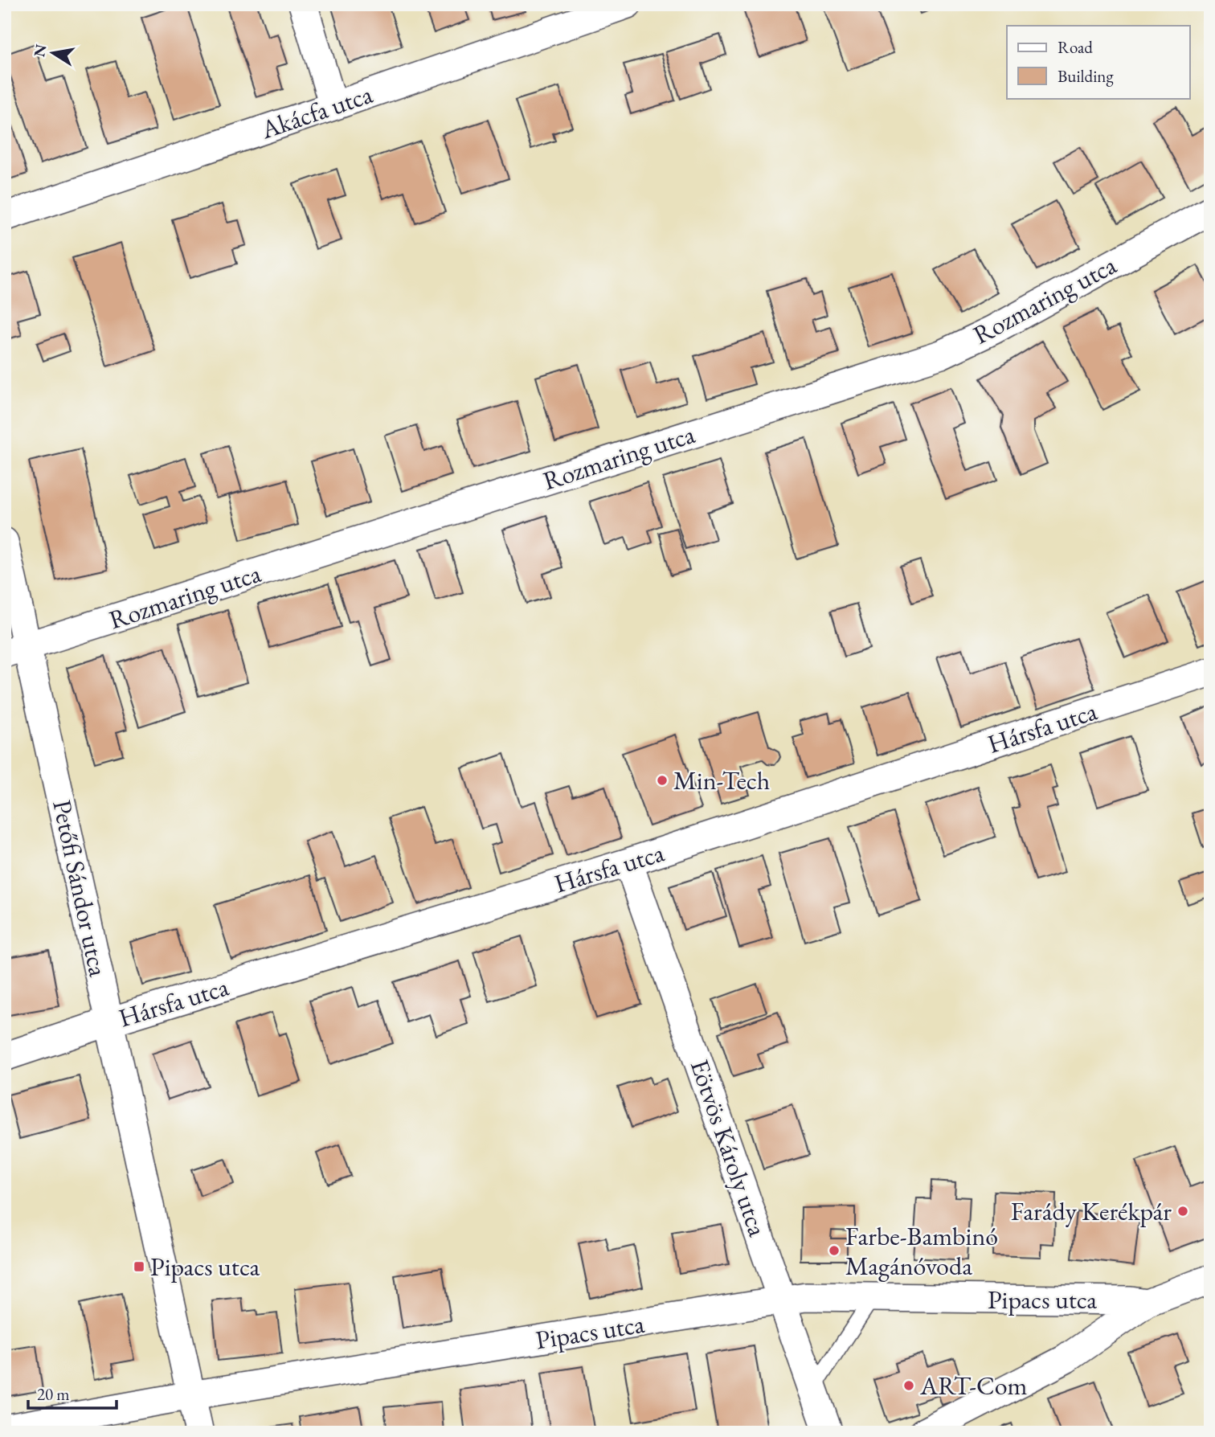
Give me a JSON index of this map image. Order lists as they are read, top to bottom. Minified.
{"streets":{"street":["Akácfa utca","Rozmaring utca","Hársfa utca","Petőfi Sándor utca","Eötvös Károly utca","Pipacs utca"]},"crossings":[["Rozmaring utca","Petőfi Sándor utca"],["Hársfa utca","Petőfi Sándor utca"],["Hársfa utca","Eötvös Károly utca"],["Petőfi Sándor utca","Pipacs utca"],["Eötvös Károly utca","Pipacs utca"]],"places":{"other":["Min-Tech","Farády Kerékpár","Farbe-Bambinó Magánóvoda","ART-Com"],"transit":["Pipacs utca"]},"legend":["Road","Building"],"scale_bar":"20 m","north":"left"}
